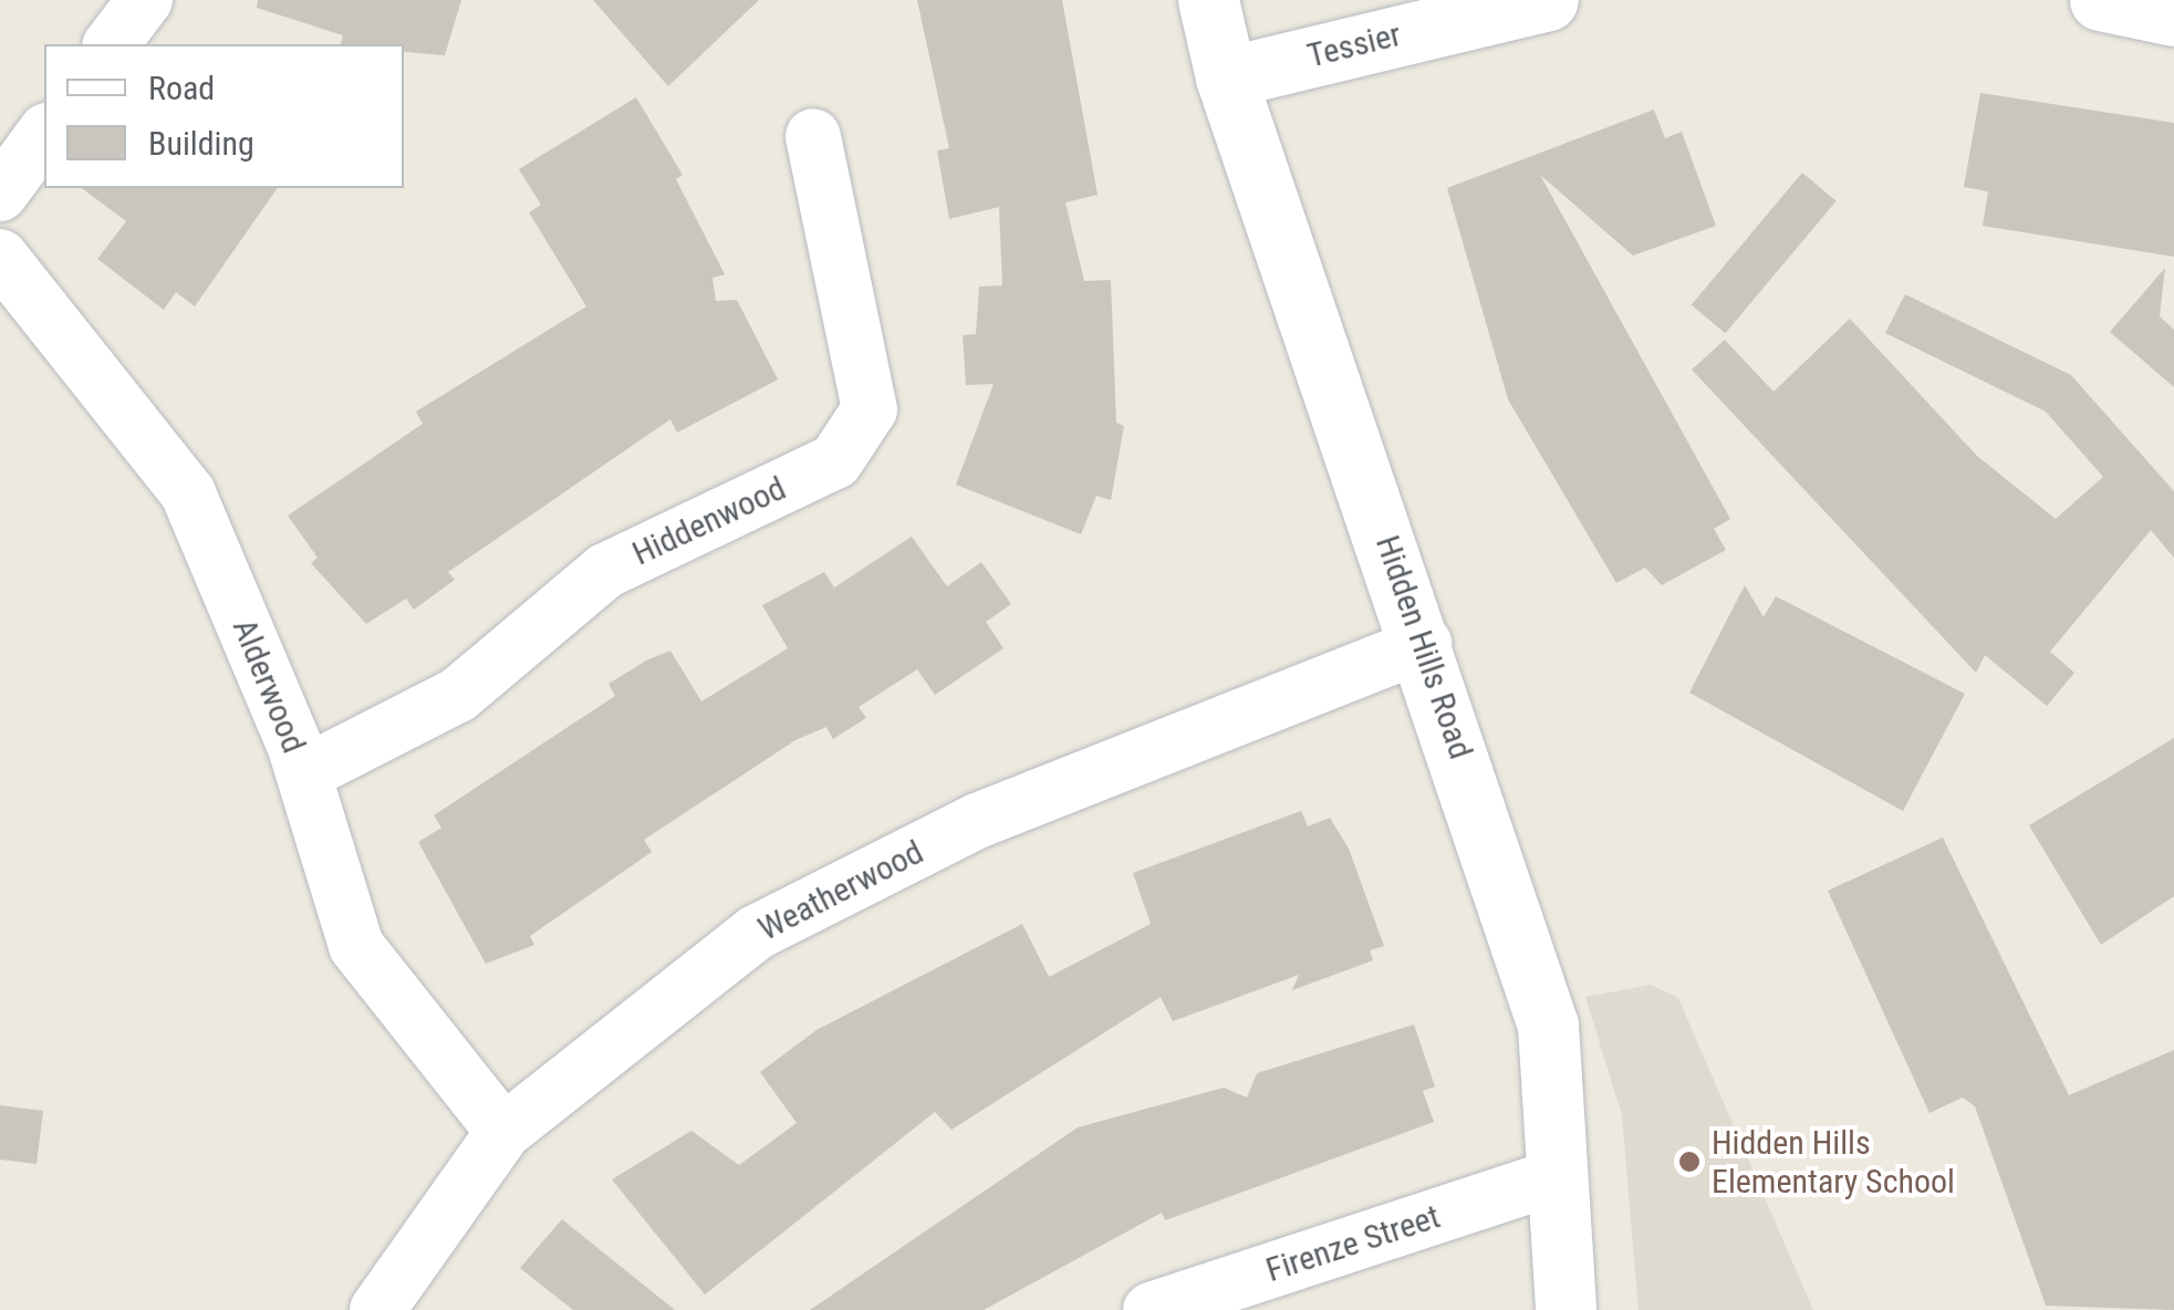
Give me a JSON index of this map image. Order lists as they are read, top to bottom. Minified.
{"streets":{"street":["Tessier","Hiddenwood","Hidden Hills Road","Alderwood","Weatherwood","Firenze Street"]},"crossings":[["Tessier","Hidden Hills Road"],["Hiddenwood","Alderwood"],["Hidden Hills Road","Weatherwood"],["Hidden Hills Road","Firenze Street"],["Alderwood","Weatherwood"]],"places":["Hidden Hills Elementary School"],"legend":["Road","Building"]}
